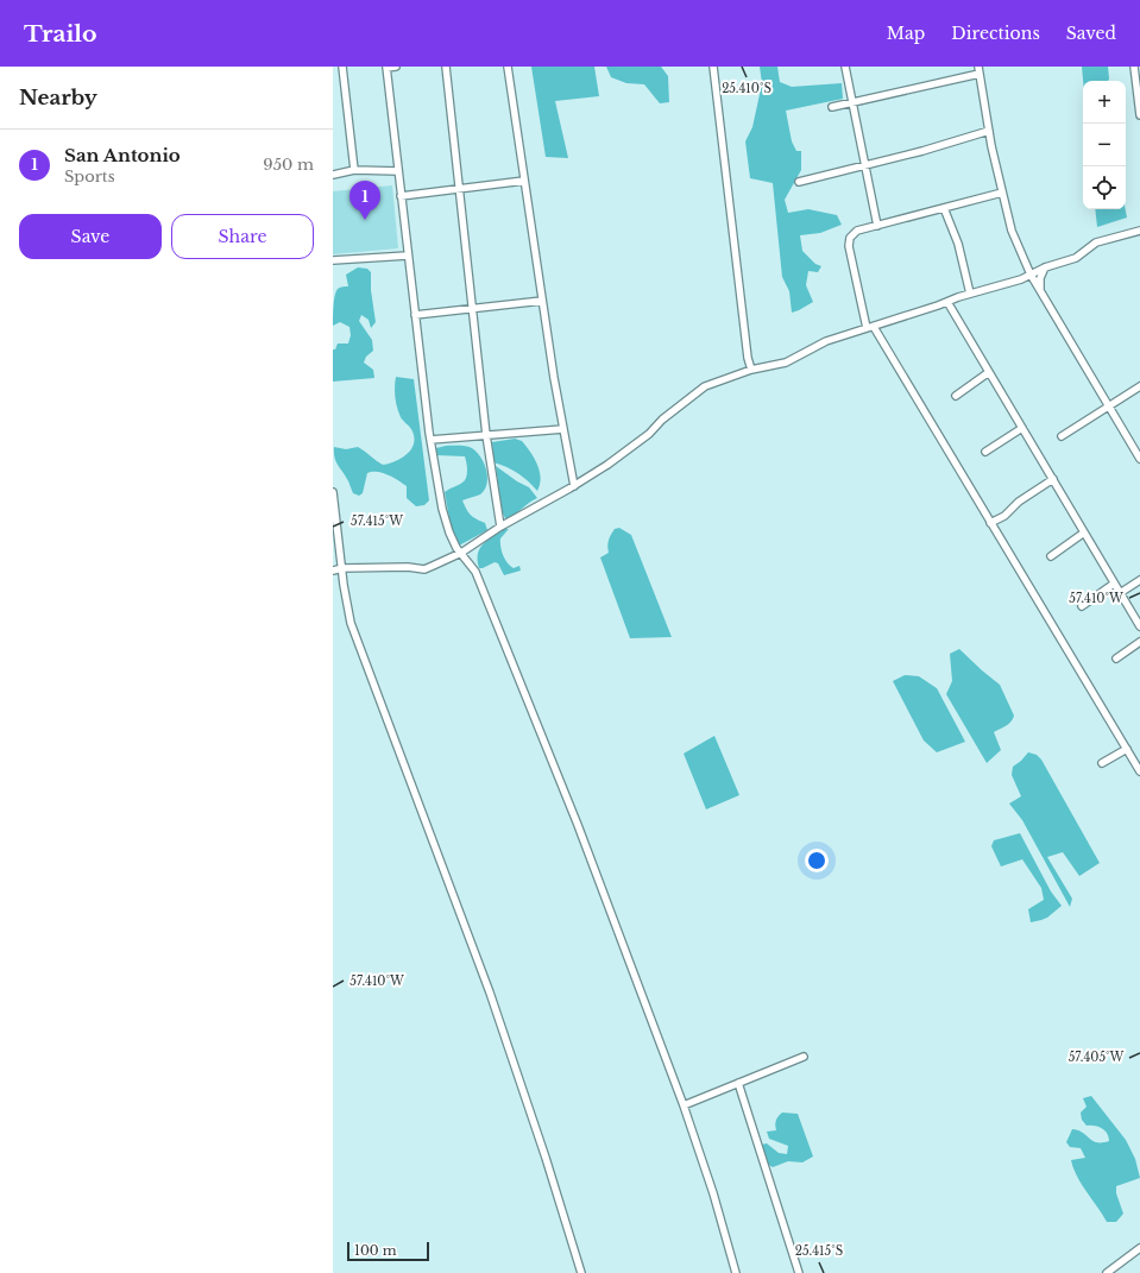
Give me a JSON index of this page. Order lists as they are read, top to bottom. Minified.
{"scale_bar":"100 m","page":{"header":"Trailo","nav":["Map","Directions","Saved"],"heading":"Nearby","map_buttons":["+","−"],"list":[{"mark":"1","name":"San Antonio","note":"Sports","value":"950 m"}],"pins":"1","buttons":["Save","Share"],"scale":"100 m"},"coordinates":["25.410°S","57.415°W","57.410°W","57.405°W","25.415°S"]}
